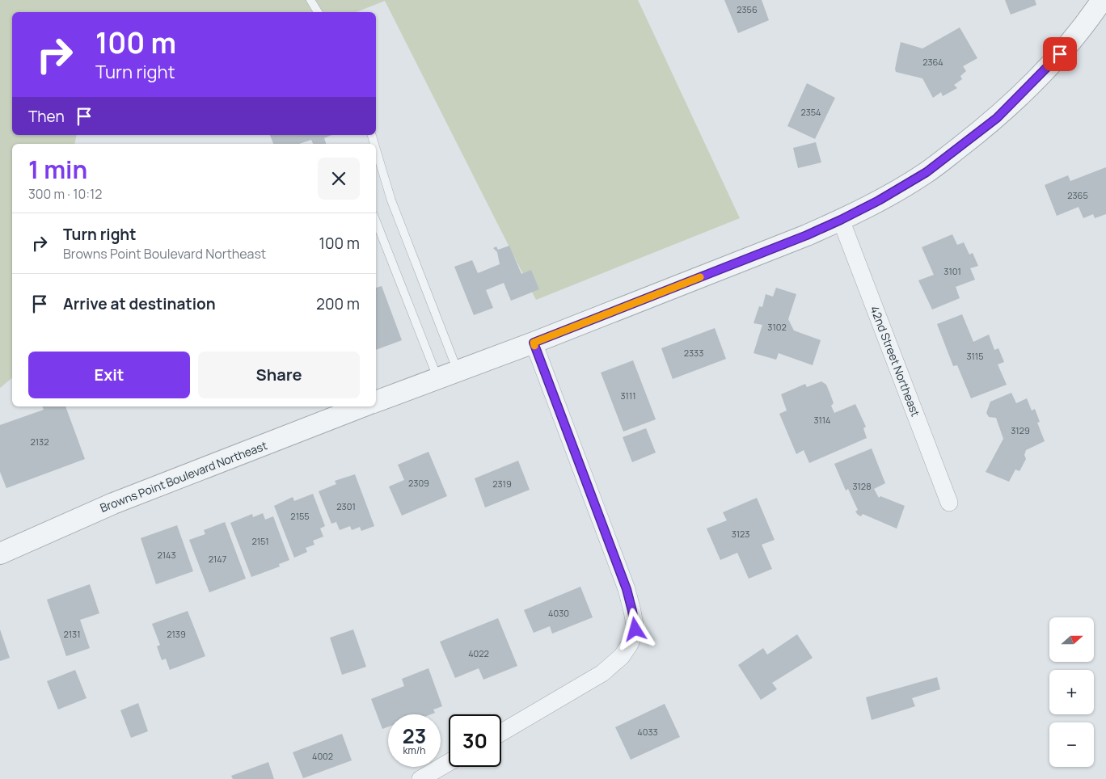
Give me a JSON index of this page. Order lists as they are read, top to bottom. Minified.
{"streets":{"street":["42nd Street Northeast","Browns Point Boulevard Northeast"]},"house_numbers":["2356","2364","2354","2365","3101","3102","2333","3115","3111","3114","3129","2132","2309","2319","3128","2301","2155","3123","2151","2143","2147","4030","2131","2139","4022","4033","4002"],"north":"right","page":{"turn":["100 m","Turn right"],"then":"Then","heading":["1 min","300 m · 10:12"],"list":[{"name":"Turn right","note":"Browns Point Boulevard Northeast","value":"100 m"},{"name":"Arrive at destination","value":"200 m"}],"buttons":["Exit","Share"],"map_buttons":["+","−"],"speed":"23 km/h","limit":"30"}}
